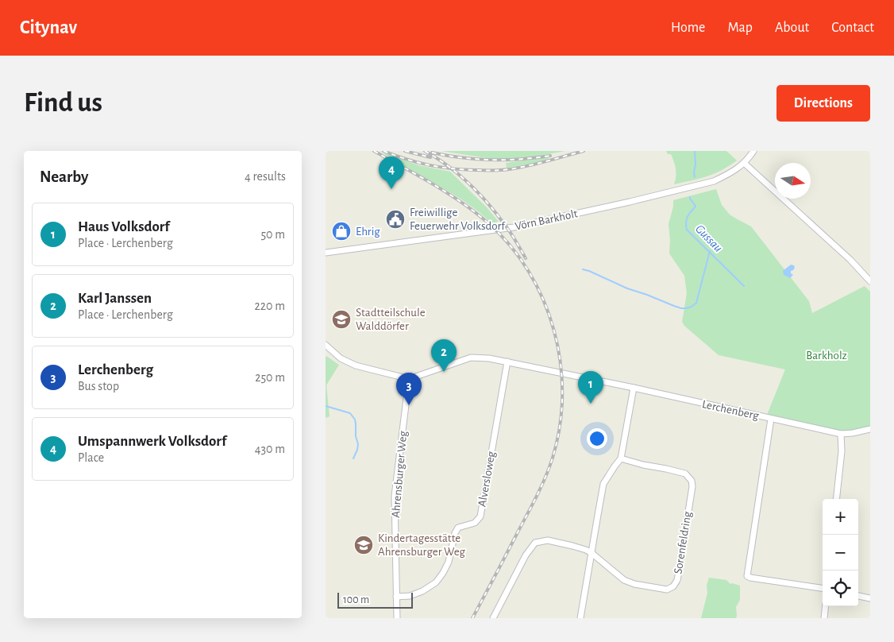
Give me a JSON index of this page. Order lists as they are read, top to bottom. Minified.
{"streets":{"street":["Vörn Barkholt","Lerchenberg","Ahrensburger Weg","Alversloweg","Sorenfeldring"]},"crossings":[["Lerchenberg","Ahrensburger Weg"],["Lerchenberg","Alversloweg"],["Ahrensburger Weg","Alversloweg"]],"water":["Gussau"],"parks":["Barkholz"],"places":{"public building":["Freiwillige Feuerwehr Volksdorf"],"shop":["Ehrig"],"school or university":["Stadtteilschule Walddörfer","Kindertagesstätte Ahrensburger Weg"]},"scale_bar":"100 m","north":"right","page":{"header":"Citynav","nav":["Home","Map","About","Contact"],"buttons":"Directions","title":"Find us","heading":["Nearby","4 results"],"pins":["4","2","1","3"],"list":[{"mark":"1","name":"Haus Volksdorf","note":"Place · Lerchenberg","value":"50 m"},{"mark":"2","name":"Karl Janssen","note":"Place · Lerchenberg","value":"220 m"},{"mark":"3","name":"Lerchenberg","note":"Bus stop","value":"250 m"},{"mark":"4","name":"Umspannwerk Volksdorf","note":"Place","value":"430 m"}],"map_buttons":["+","−"],"scale":"100 m"}}
